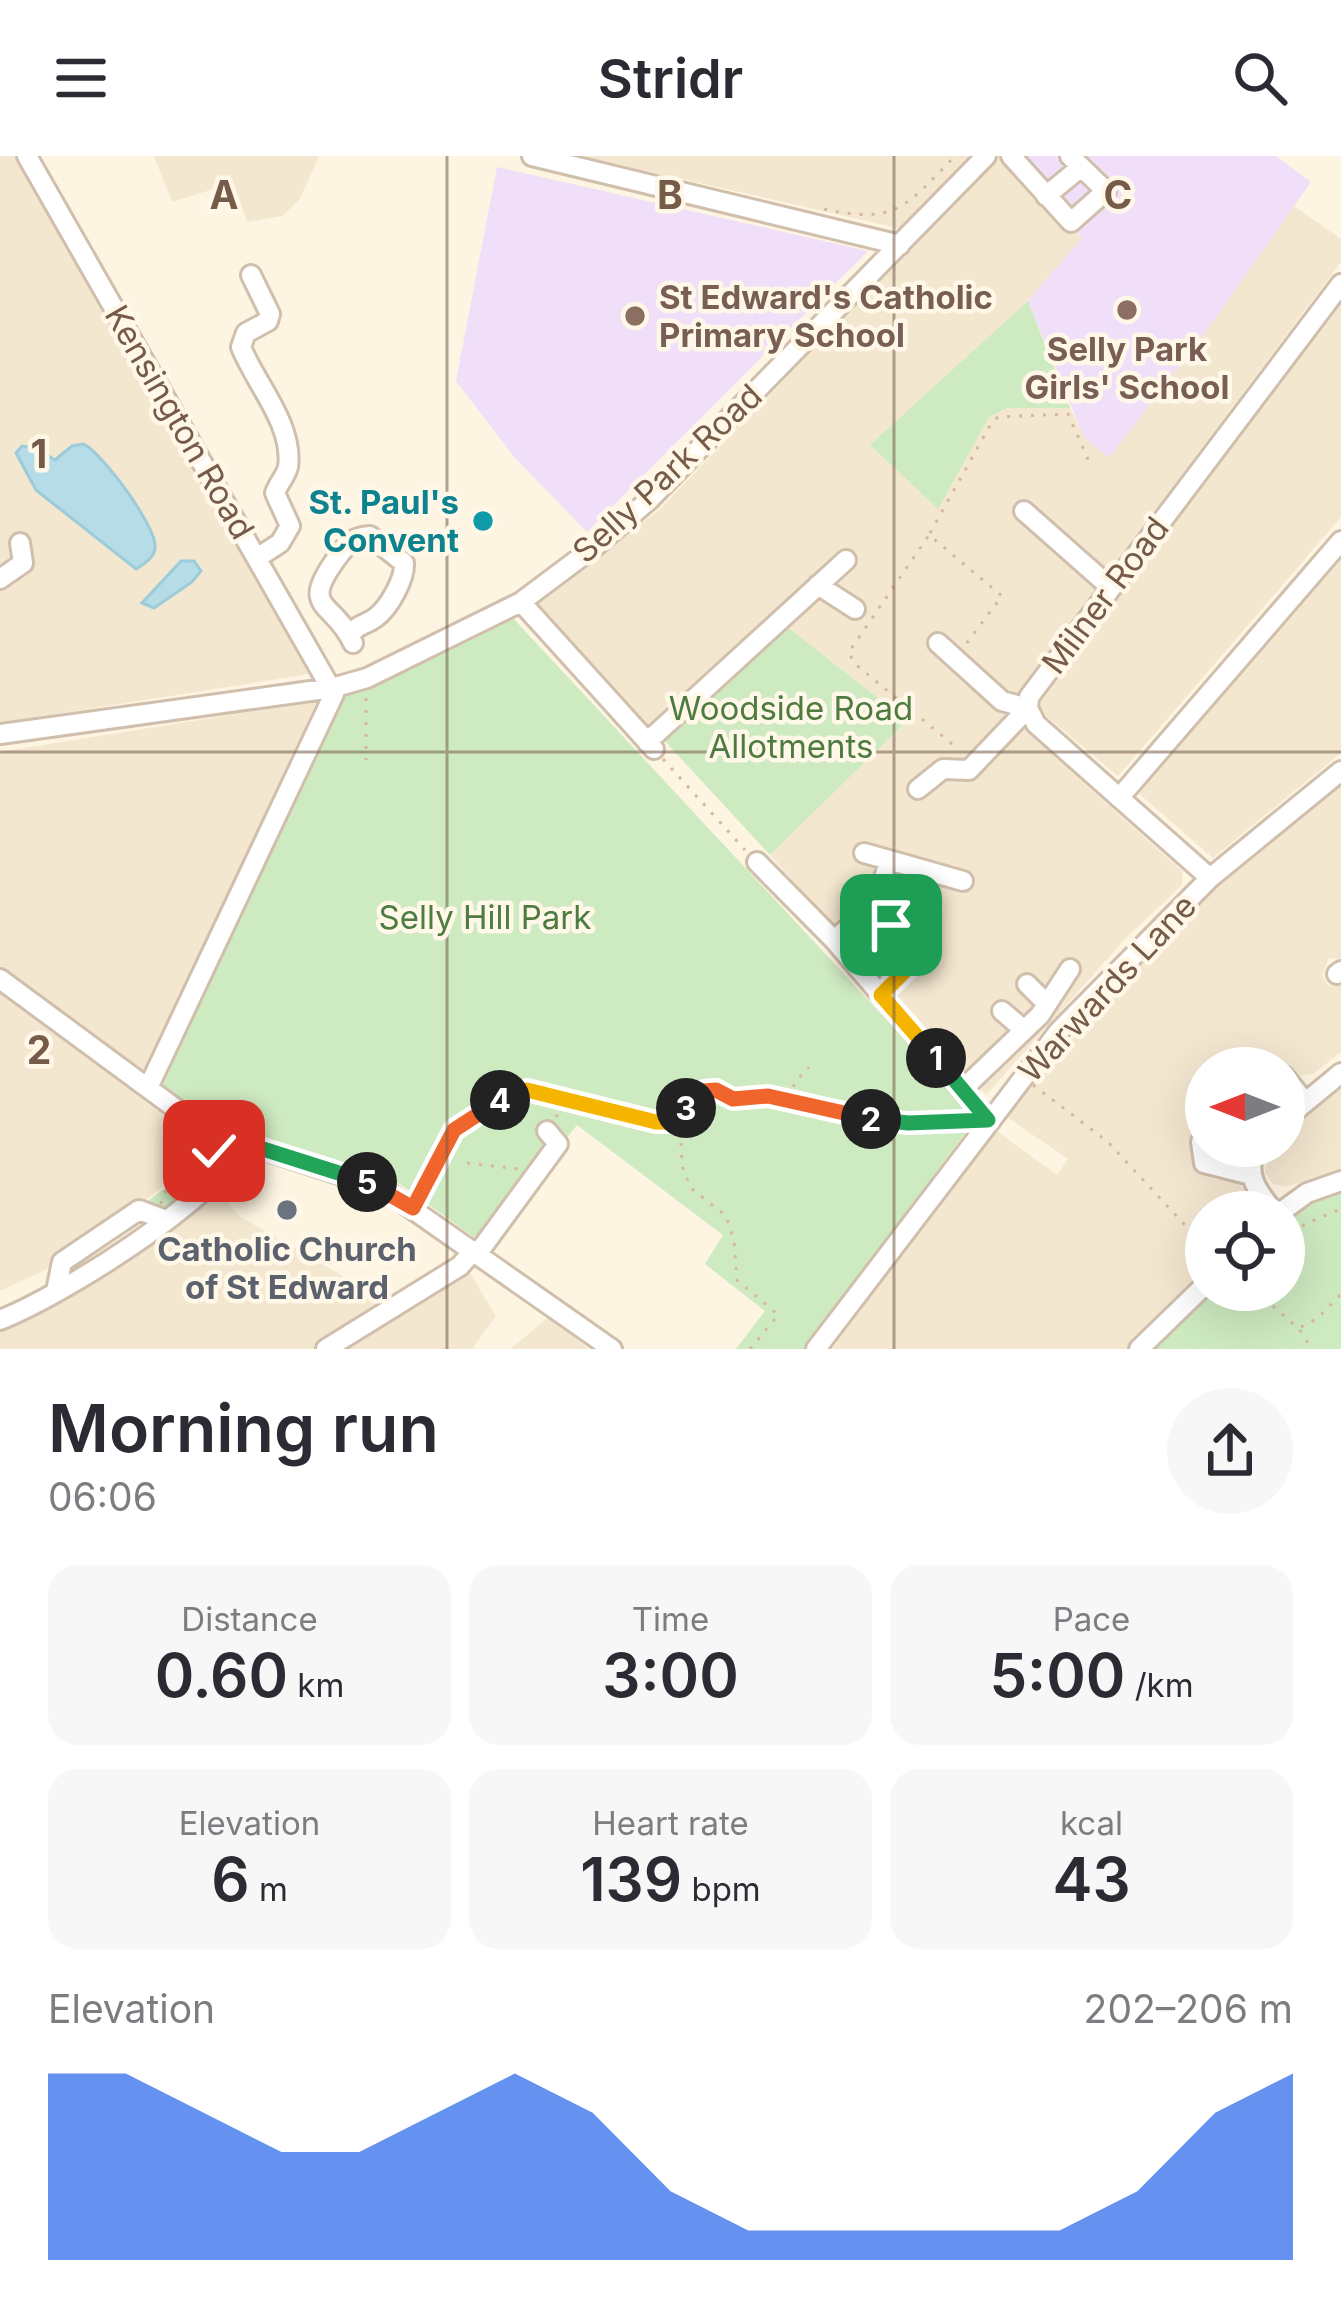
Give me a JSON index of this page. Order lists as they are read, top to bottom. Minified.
{"streets":{"street":["Kensington Road","Selly Park Road","Milner Road","Warwards Lane"]},"crossings":[["Kensington Road","Selly Park Road"],["Milner Road","Warwards Lane"]],"parks":["Woodside Road Allotments","Selly Hill Park"],"places":["Selly Park Girls' School","St Edward's Catholic Primary School","St. Paul's Convent","Catholic Church of St Edward"],"north":"left","page":{"header":"Stridr","pins":["1","4","3","2","5"],"heading":["Morning run","06:06"],"stats":[["Distance","0.60 km"],["Time","3:00"],["Pace","5:00 /km"],["Elevation","6 m"],["Heart rate","139 bpm"],["kcal","43"]],"chart":["Elevation","202–206 m"]},"grid":{"columns":["A","B","C"],"rows":["1","2"]}}
